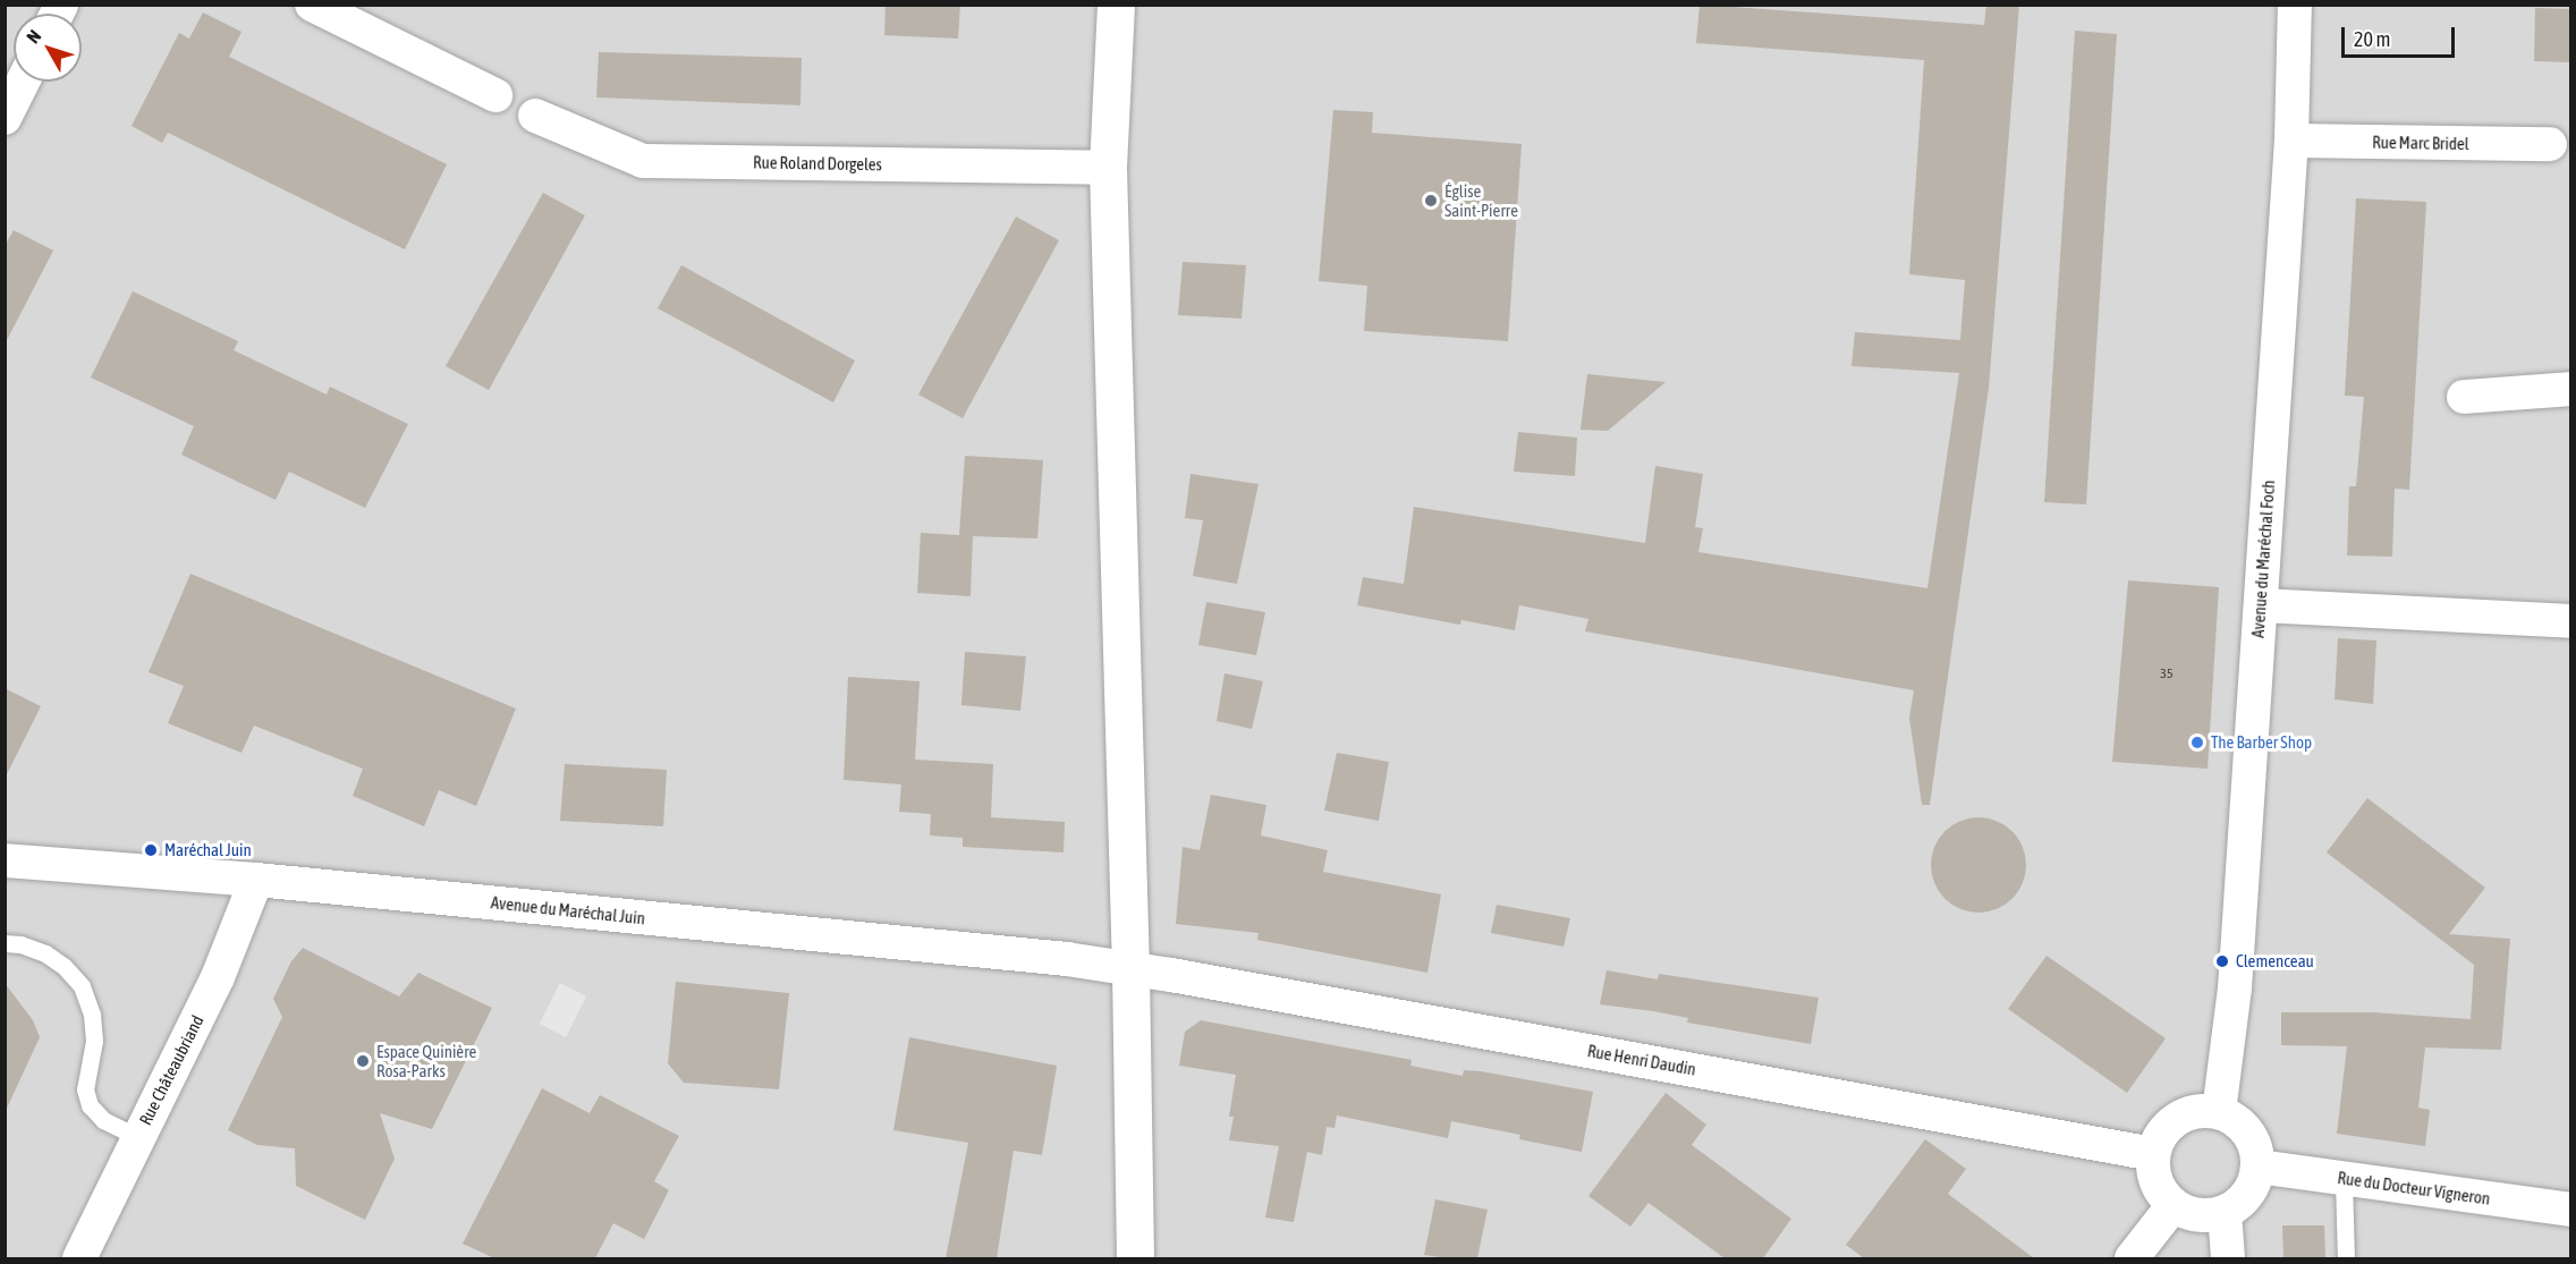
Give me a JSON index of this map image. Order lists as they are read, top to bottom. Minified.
{"streets":{"street":["Rue Marc Bridel","Rue Roland Dorgeles","Avenue du Maréchal Foch","Avenue du Maréchal Juin","Rue Henri Daudin","Rue Châteaubriand","Rue du Docteur Vigneron"]},"crossings":[["Rue Marc Bridel","Avenue du Maréchal Foch"],["Avenue du Maréchal Foch","Rue Henri Daudin"],["Avenue du Maréchal Foch","Rue du Docteur Vigneron"],["Avenue du Maréchal Juin","Rue Henri Daudin"],["Avenue du Maréchal Juin","Rue Châteaubriand"],["Rue Henri Daudin","Rue du Docteur Vigneron"]],"places":["Église Saint-Pierre","The Barber Shop","Maréchal Juin","Clemenceau","Espace Quinière Rosa-Parks"],"house_numbers":["35"],"scale_bar":"20 m","north":"top left"}
